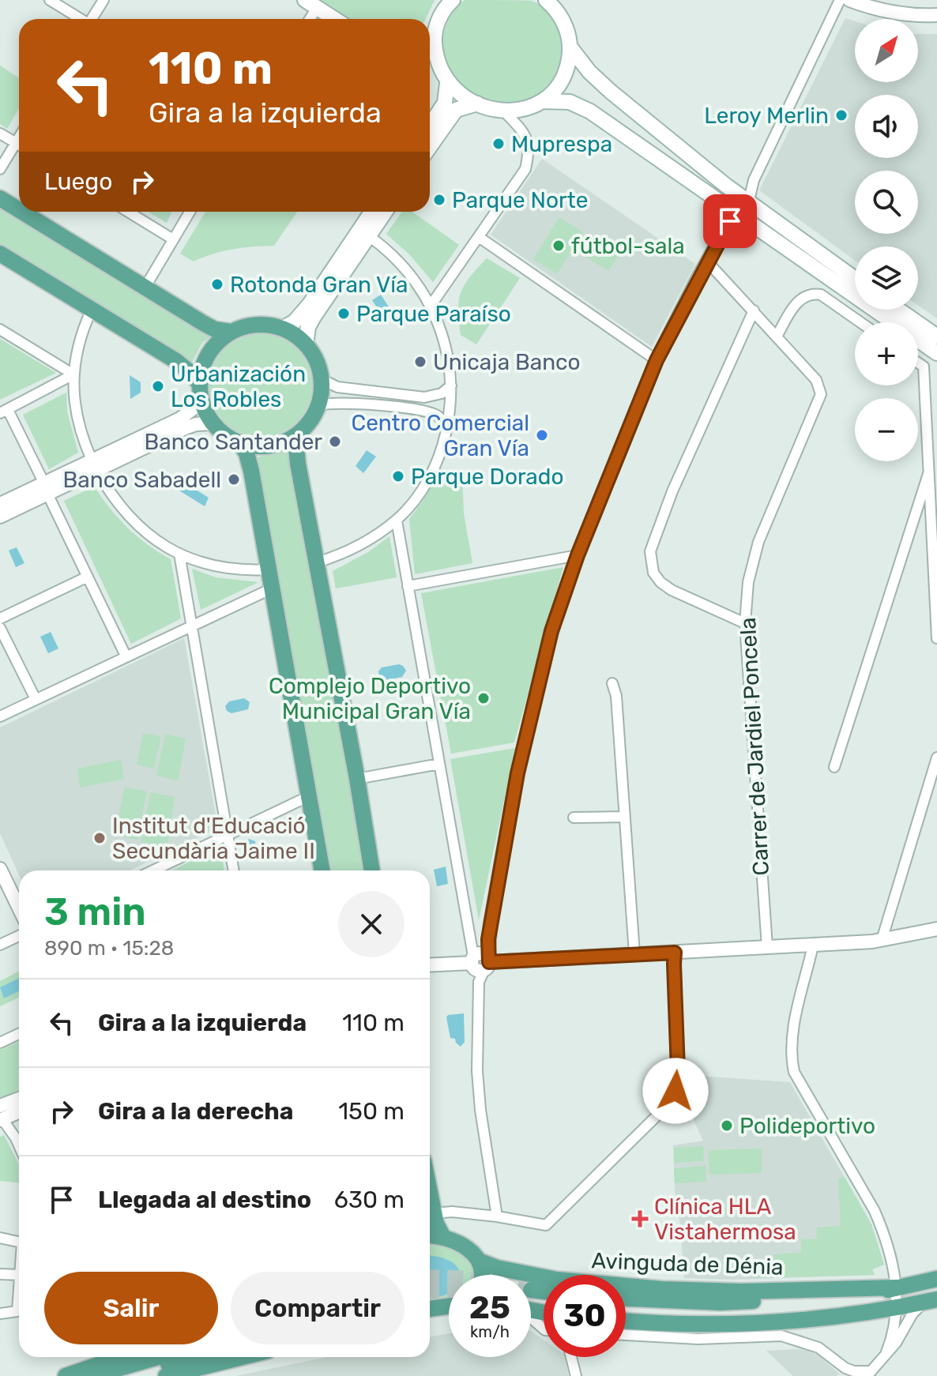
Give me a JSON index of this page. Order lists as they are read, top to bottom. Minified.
{"streets":{"main road":["Avinguda de Dénia"],"street":["Carrer de Jardiel Poncela"]},"places":{"other":["Leroy Merlin","Muprespa","Parque Norte","fútbol-sala","Rotonda Gran Vía","Parque Paraíso","Unicaja Banco","Urbanización Los Robles","Centro Comercial Gran Vía","Banco Santander","Parque Dorado","Banco Sabadell","Complejo Deportivo Municipal Gran Vía","Institut d'Educació Secundària Jaime II","Polideportivo"],"health":["Clínica HLA Vistahermosa"]},"north":"top right","page":{"map_buttons":["+","−"],"turn":["110 m","Gira a la izquierda"],"then":"Luego","heading":["3 min","890 m · 15:28"],"list":[{"name":"Gira a la izquierda","value":"110 m"},{"name":"Gira a la derecha","value":"150 m"},{"name":"Llegada al destino","value":"630 m"}],"buttons":["Salir","Compartir"],"speed":"25 km/h","limit":"30"}}
